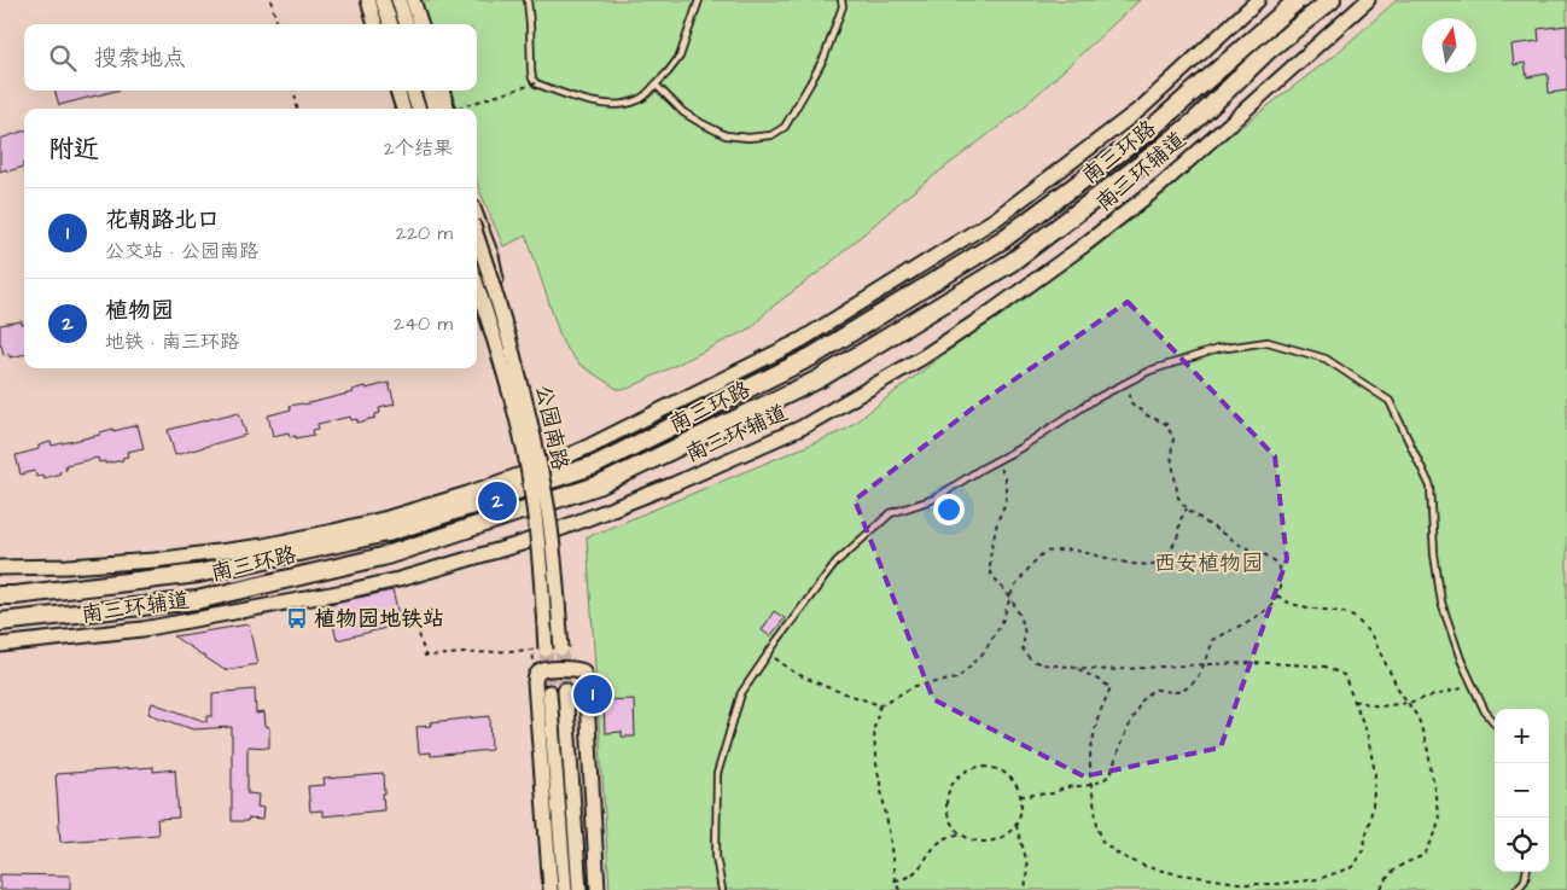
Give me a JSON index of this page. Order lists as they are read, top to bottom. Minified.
{"streets":{"highway":["南三环路"],"main road":["南三环辅道","公园南路"]},"parks":["西安植物园"],"places":{"bus stop":["植物园地铁站"]},"north":"top","page":{"search":"搜索地点","heading":["附近","2个结果"],"list":[{"mark":"1","name":"花朝路北口","note":"公交站 · 公园南路","value":"220 m"},{"mark":"2","name":"植物园","note":"地铁 · 南三环路","value":"240 m"}],"pins":["2","1"],"map_buttons":["+","−"]}}
